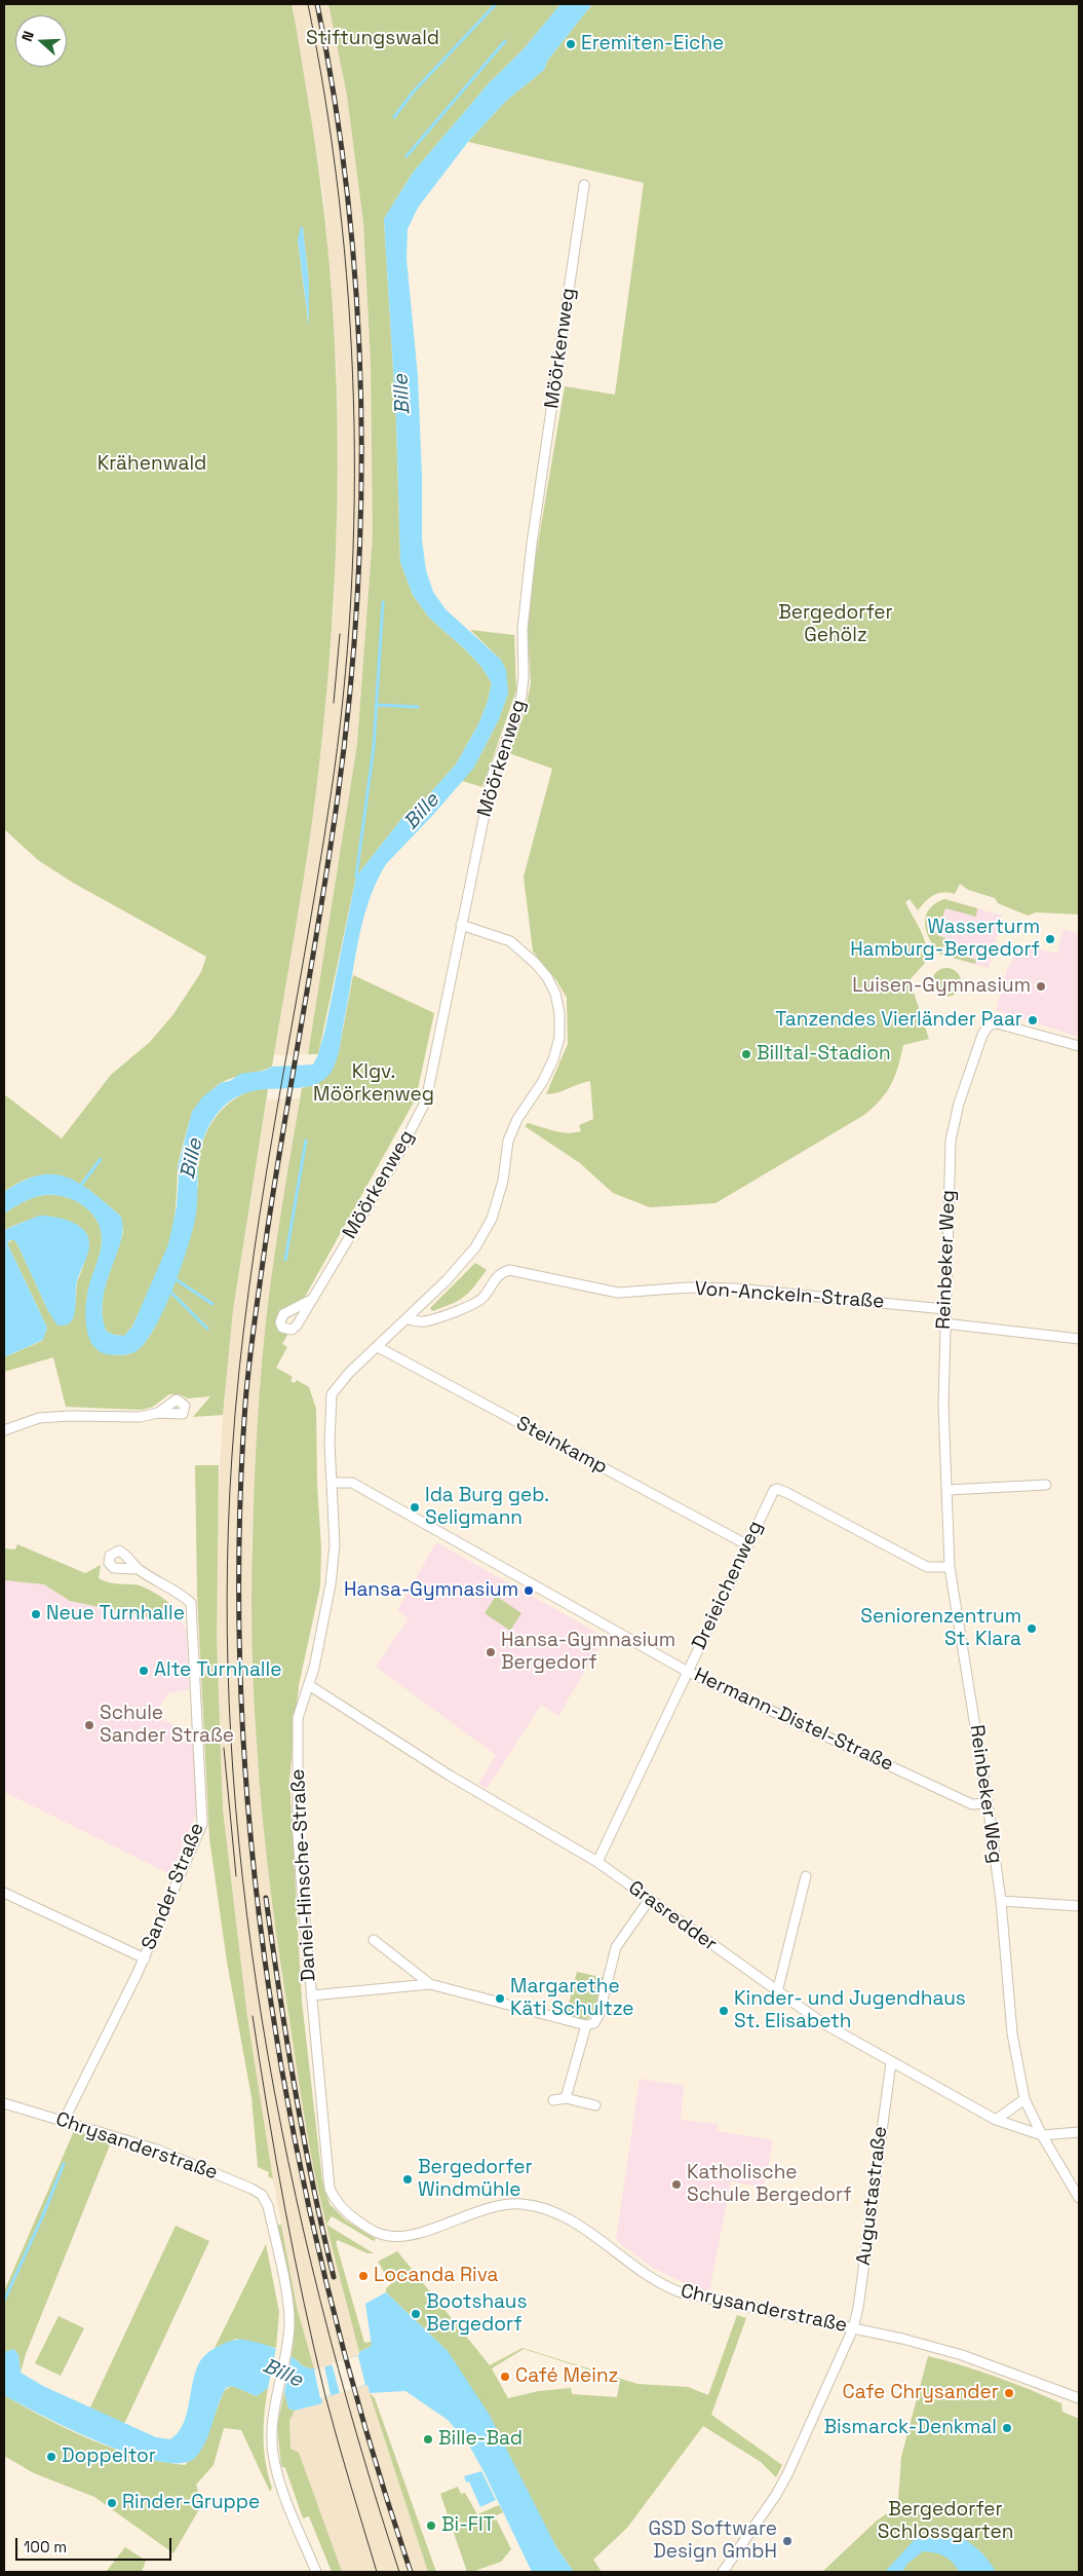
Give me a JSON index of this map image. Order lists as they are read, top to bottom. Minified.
{"streets":{"street":["Möörkenweg","Reinbeker Weg","Von-Anckeln-Straße","Steinkamp","Dreieichenweg","Hermann-Distel-Straße","Daniel-Hinsche-Straße","Sander Straße","Grasredder","Chrysanderstraße","Augustastraße"]},"crossings":[["Möörkenweg","Daniel-Hinsche-Straße"],["Reinbeker Weg","Von-Anckeln-Straße"],["Reinbeker Weg","Dreieichenweg"],["Reinbeker Weg","Hermann-Distel-Straße"],["Reinbeker Weg","Grasredder"],["Von-Anckeln-Straße","Daniel-Hinsche-Straße"],["Steinkamp","Dreieichenweg"],["Steinkamp","Daniel-Hinsche-Straße"],["Dreieichenweg","Hermann-Distel-Straße"],["Dreieichenweg","Grasredder"],["Hermann-Distel-Straße","Daniel-Hinsche-Straße"],["Daniel-Hinsche-Straße","Grasredder"],["Daniel-Hinsche-Straße","Chrysanderstraße"],["Sander Straße","Chrysanderstraße"],["Grasredder","Augustastraße"],["Chrysanderstraße","Augustastraße"]],"water":["Bille"],"parks":["Stiftungswald","Krähenwald","Bergedorfer Gehölz","Klgv. Möörkenweg","Bergedorfer Schlossgarten"],"places":["Eremiten-Eiche","Wasserturm Hamburg-Bergedorf","Luisen-Gymnasium","Tanzendes Vierländer Paar","Billtal-Stadion","Ida Burg geb. Seligmann","Hansa-Gymnasium","Neue Turnhalle","Seniorenzentrum St. Klara","Hansa-Gymnasium Bergedorf","Alte Turnhalle","Schule Sander Straße","Margarethe Käti Schultze","Kinder- und Jugendhaus St. Elisabeth","Bergedorfer Windmühle","Katholische Schule Bergedorf","Locanda Riva","Bootshaus Bergedorf","Café Meinz","Cafe Chrysander","Bismarck-Denkmal","Bille-Bad","Doppeltor","Rinder-Gruppe","Bi-FIT","GSD Software Design GmbH"],"scale_bar":"100 m","north":"left"}
